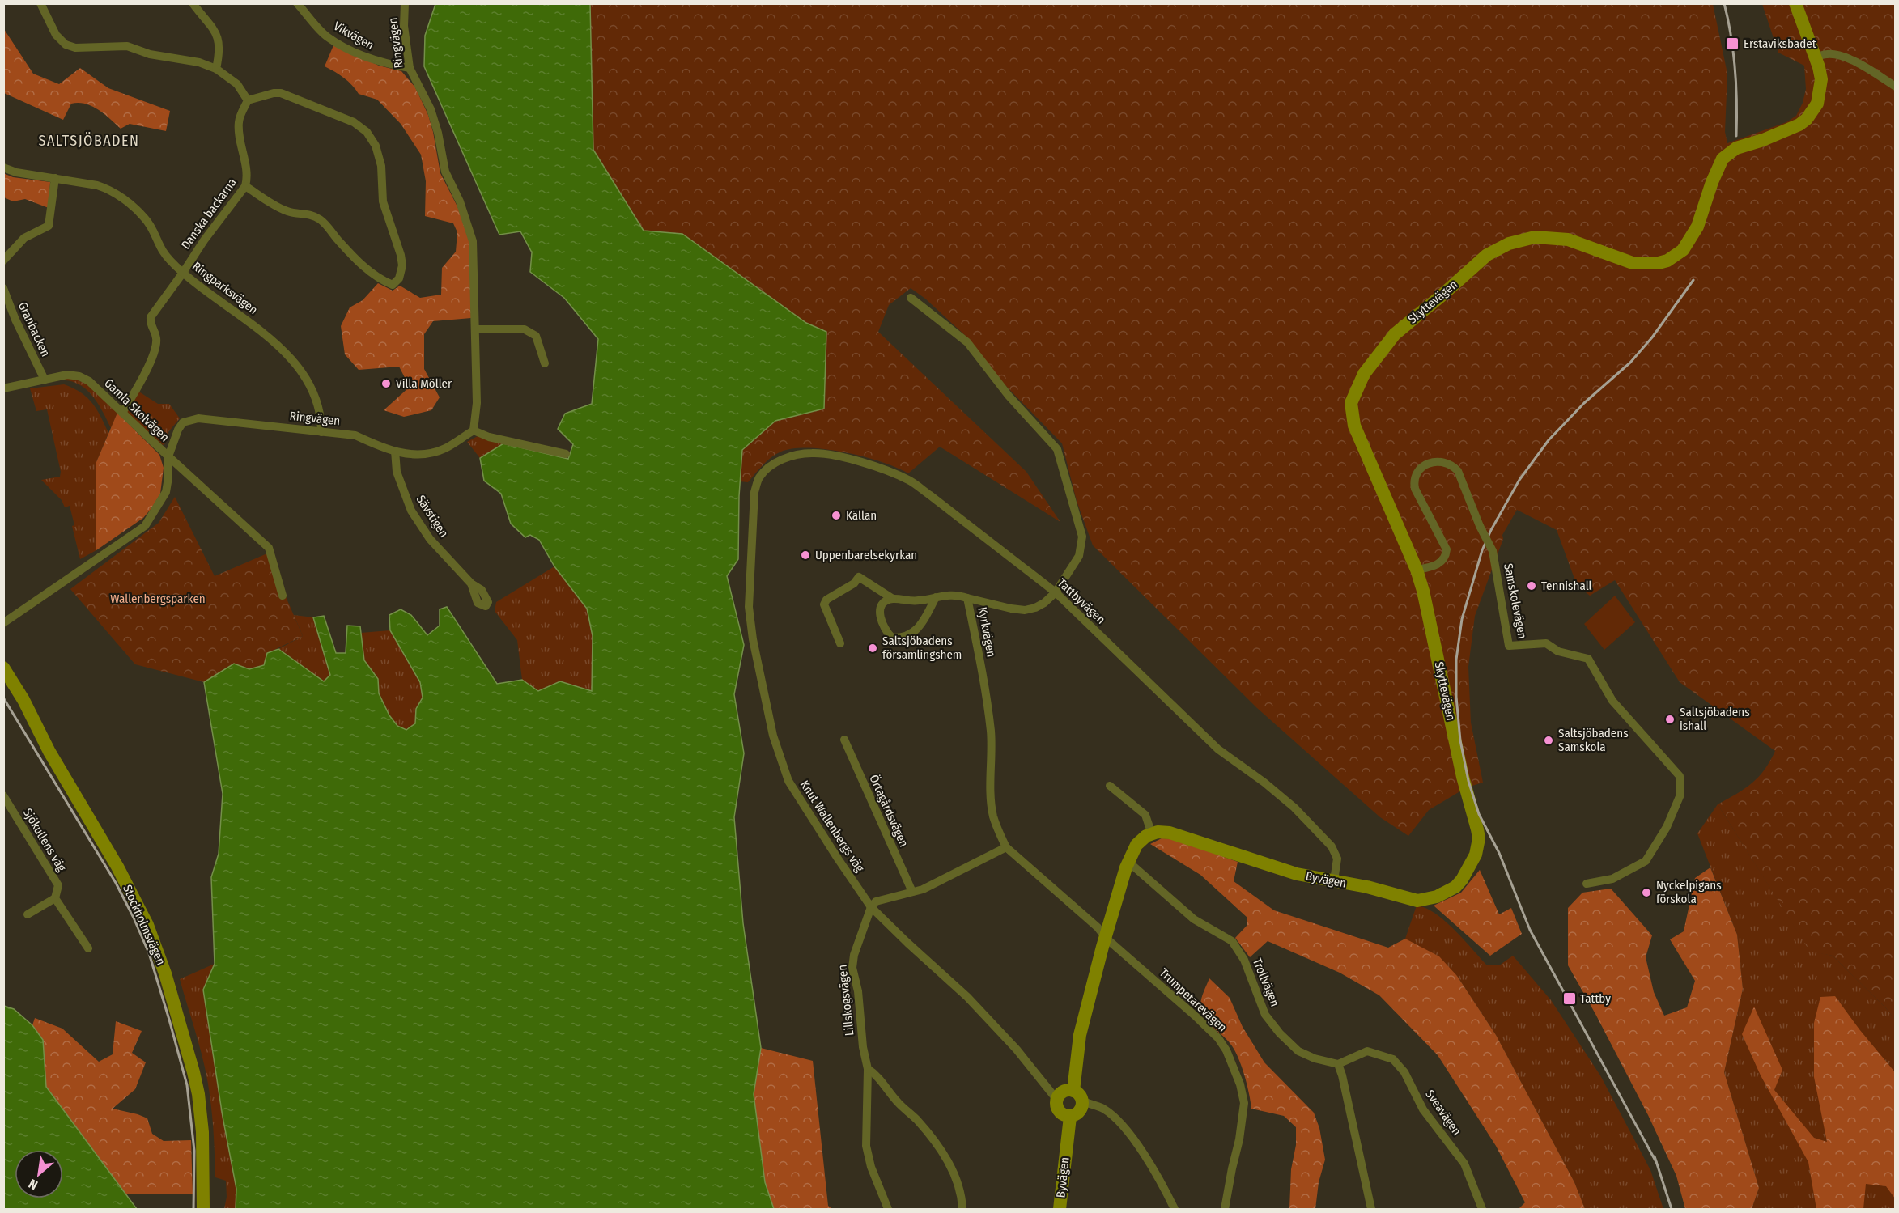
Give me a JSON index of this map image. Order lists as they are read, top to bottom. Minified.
{"streets":{"street":["Vikvägen","Ringvägen","Danska backarna","Ringparksvägen","Skyttevägen","Granbacken","Gamla Skolvägen","Sävstigen","Tattbyvägen","Samskolevägen","Kyrkvägen","Örtagårdsvägen","Knut Wallenbergs väg","Sjökullens väg","Byvägen","Stockholmsvägen","Trollvägen","Lillskogsvägen","Trumpetarevägen","Sveavägen"]},"crossings":[["Vikvägen","Ringvägen"],["Ringvägen","Ringparksvägen"],["Ringvägen","Gamla Skolvägen"],["Ringvägen","Sävstigen"],["Danska backarna","Ringparksvägen"],["Danska backarna","Gamla Skolvägen"],["Skyttevägen","Samskolevägen"],["Skyttevägen","Byvägen"],["Granbacken","Gamla Skolvägen"],["Tattbyvägen","Kyrkvägen"],["Tattbyvägen","Knut Wallenbergs väg"],["Tattbyvägen","Byvägen"],["Kyrkvägen","Trumpetarevägen"],["Knut Wallenbergs väg","Byvägen"],["Knut Wallenbergs väg","Lillskogsvägen"],["Trollvägen","Sveavägen"]],"districts":["SALTSJÖBADEN"],"parks":["Wallenbergsparken"],"places":{"transit":["Erstaviksbadet","Tattby"],"other":["Villa Möller","Källan","Uppenbarelsekyrkan","Tennishall","Saltsjöbadens församlingshem","Saltsjöbadens ishall","Saltsjöbadens Samskola","Nyckelpigans förskola"]},"north":"bottom left"}
